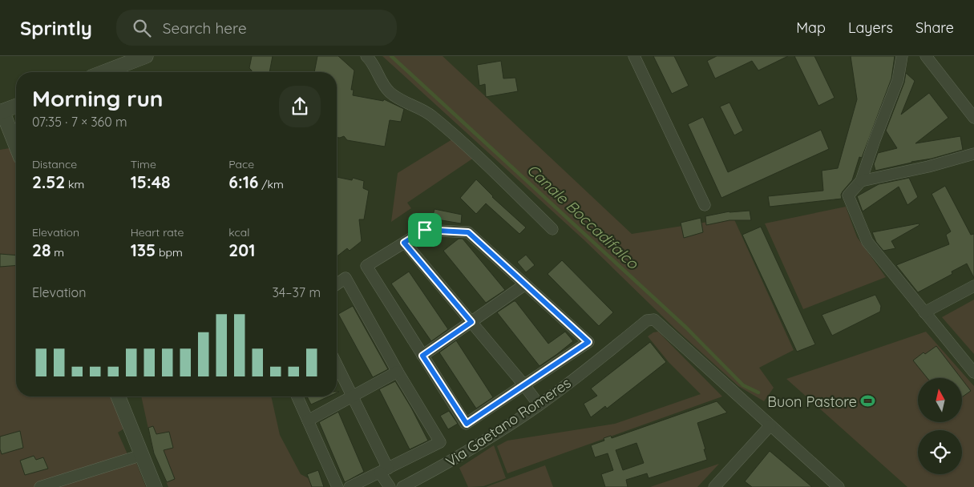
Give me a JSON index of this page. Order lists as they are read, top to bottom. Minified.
{"streets":{"street":["Via Gaetano Romeres"]},"water":["Canale Boccadifalco"],"places":{"sports":["Buon Pastore"]},"north":"top","page":{"header":"Sprintly","search":"Search here","nav":["Map","Layers","Share"],"heading":["Morning run","07:35 · 7 × 360 m"],"stats":[["Distance","2.52 km"],["Time","15:48"],["Pace","6:16 /km"],["Elevation","28 m"],["Heart rate","135 bpm"],["kcal","201"]],"chart":["Elevation","34–37 m"]}}
